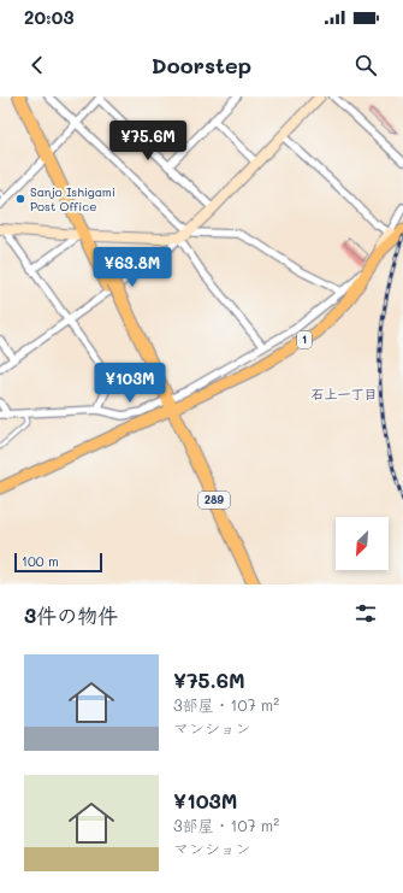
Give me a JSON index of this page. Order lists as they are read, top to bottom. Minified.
{"streets":{"highway":["289"],"main road":["1"]},"crossings":[["1","289"]],"districts":["石上一丁目"],"places":["Sanjo Ishigami Post Office"],"scale_bar":"100 m","north":"bottom left","page":{"status":"20:03","header":"Doorstep","price":["¥75.6M","¥63.8M","¥103M"],"scale":"100 m","heading":"3件の物件","list":[{"name":"¥75.6M","note":"3部屋 · 107 m² · マンション"},{"name":"¥103M","note":"3部屋 · 107 m² · マンション"}]}}
